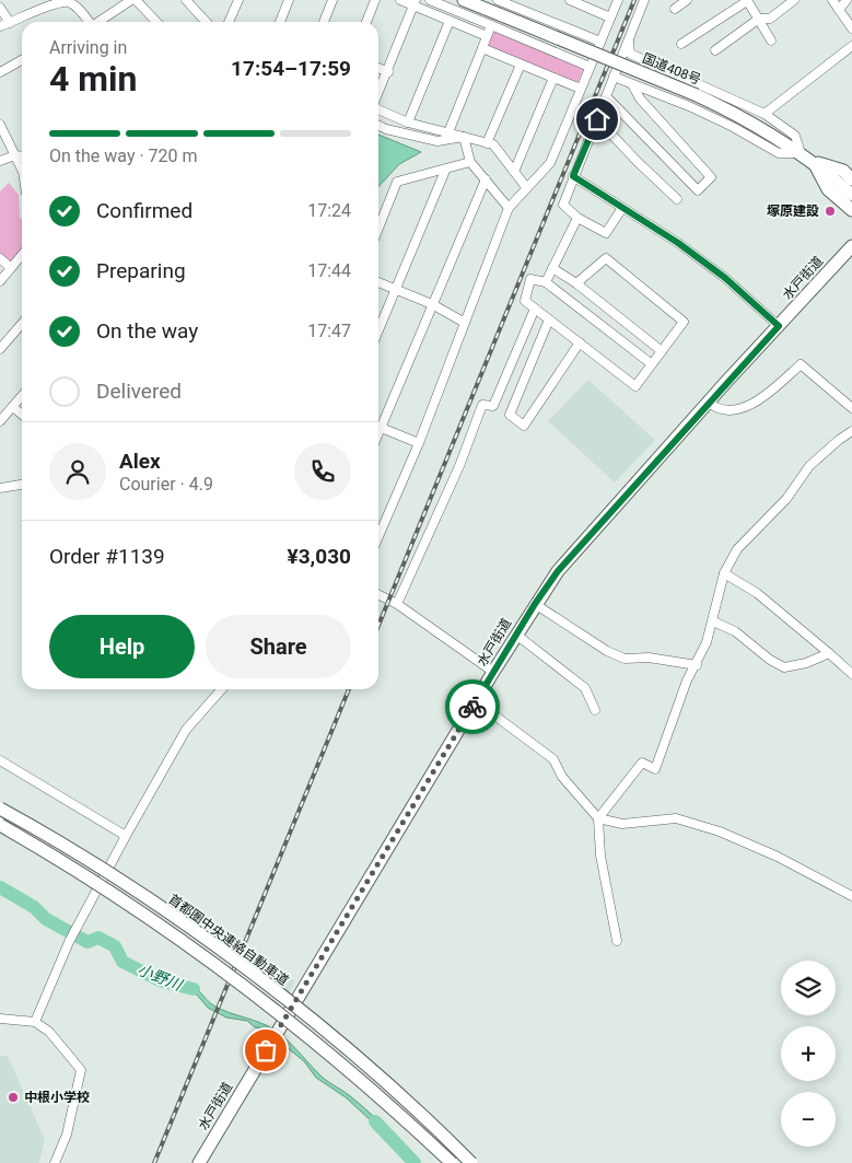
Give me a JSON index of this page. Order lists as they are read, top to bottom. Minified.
{"streets":{"highway":["国道408号","水戸街道","首都圏中央連絡自動車道"]},"water":["小野川"],"places":["塚原建設","中根小学校"],"page":{"heading":["4 min","Arriving in","17:54–17:59"],"panel":["Alex","Courier · 4.9","Order #1139","¥3,030"],"bar":"On the way · 720 m","list":[["Confirmed","17:24"],["Preparing","17:44"],["On the way","17:47"],"Delivered"],"buttons":["Help","Share"],"map_buttons":["+","−"]}}
